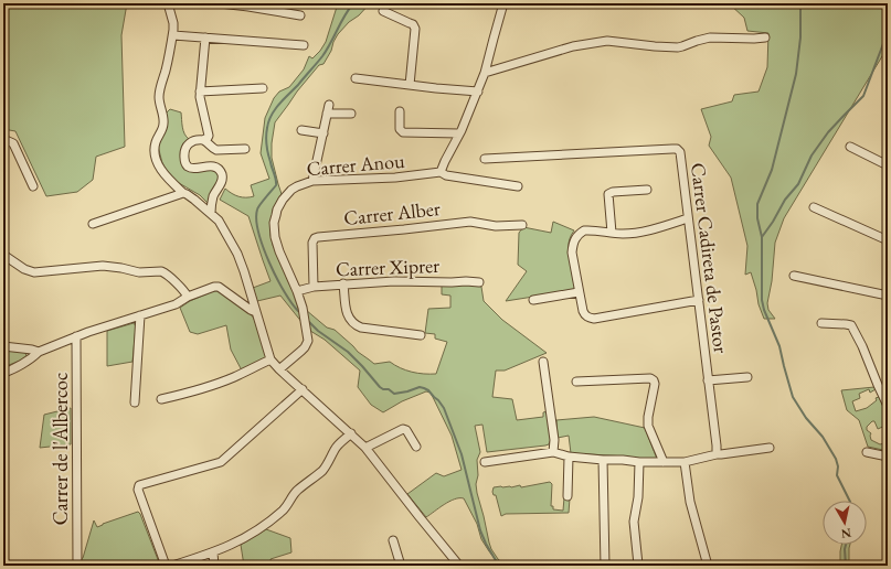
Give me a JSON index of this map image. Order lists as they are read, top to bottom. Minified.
{"streets":{"street":["Carrer Anou","Carrer Alber","Carrer Cadireta de Pastor","Carrer Xiprer","Carrer de l'Albercoc"]},"crossings":[["Carrer Anou","Carrer Xiprer"],["Carrer Alber","Carrer Xiprer"]],"north":"bottom"}
